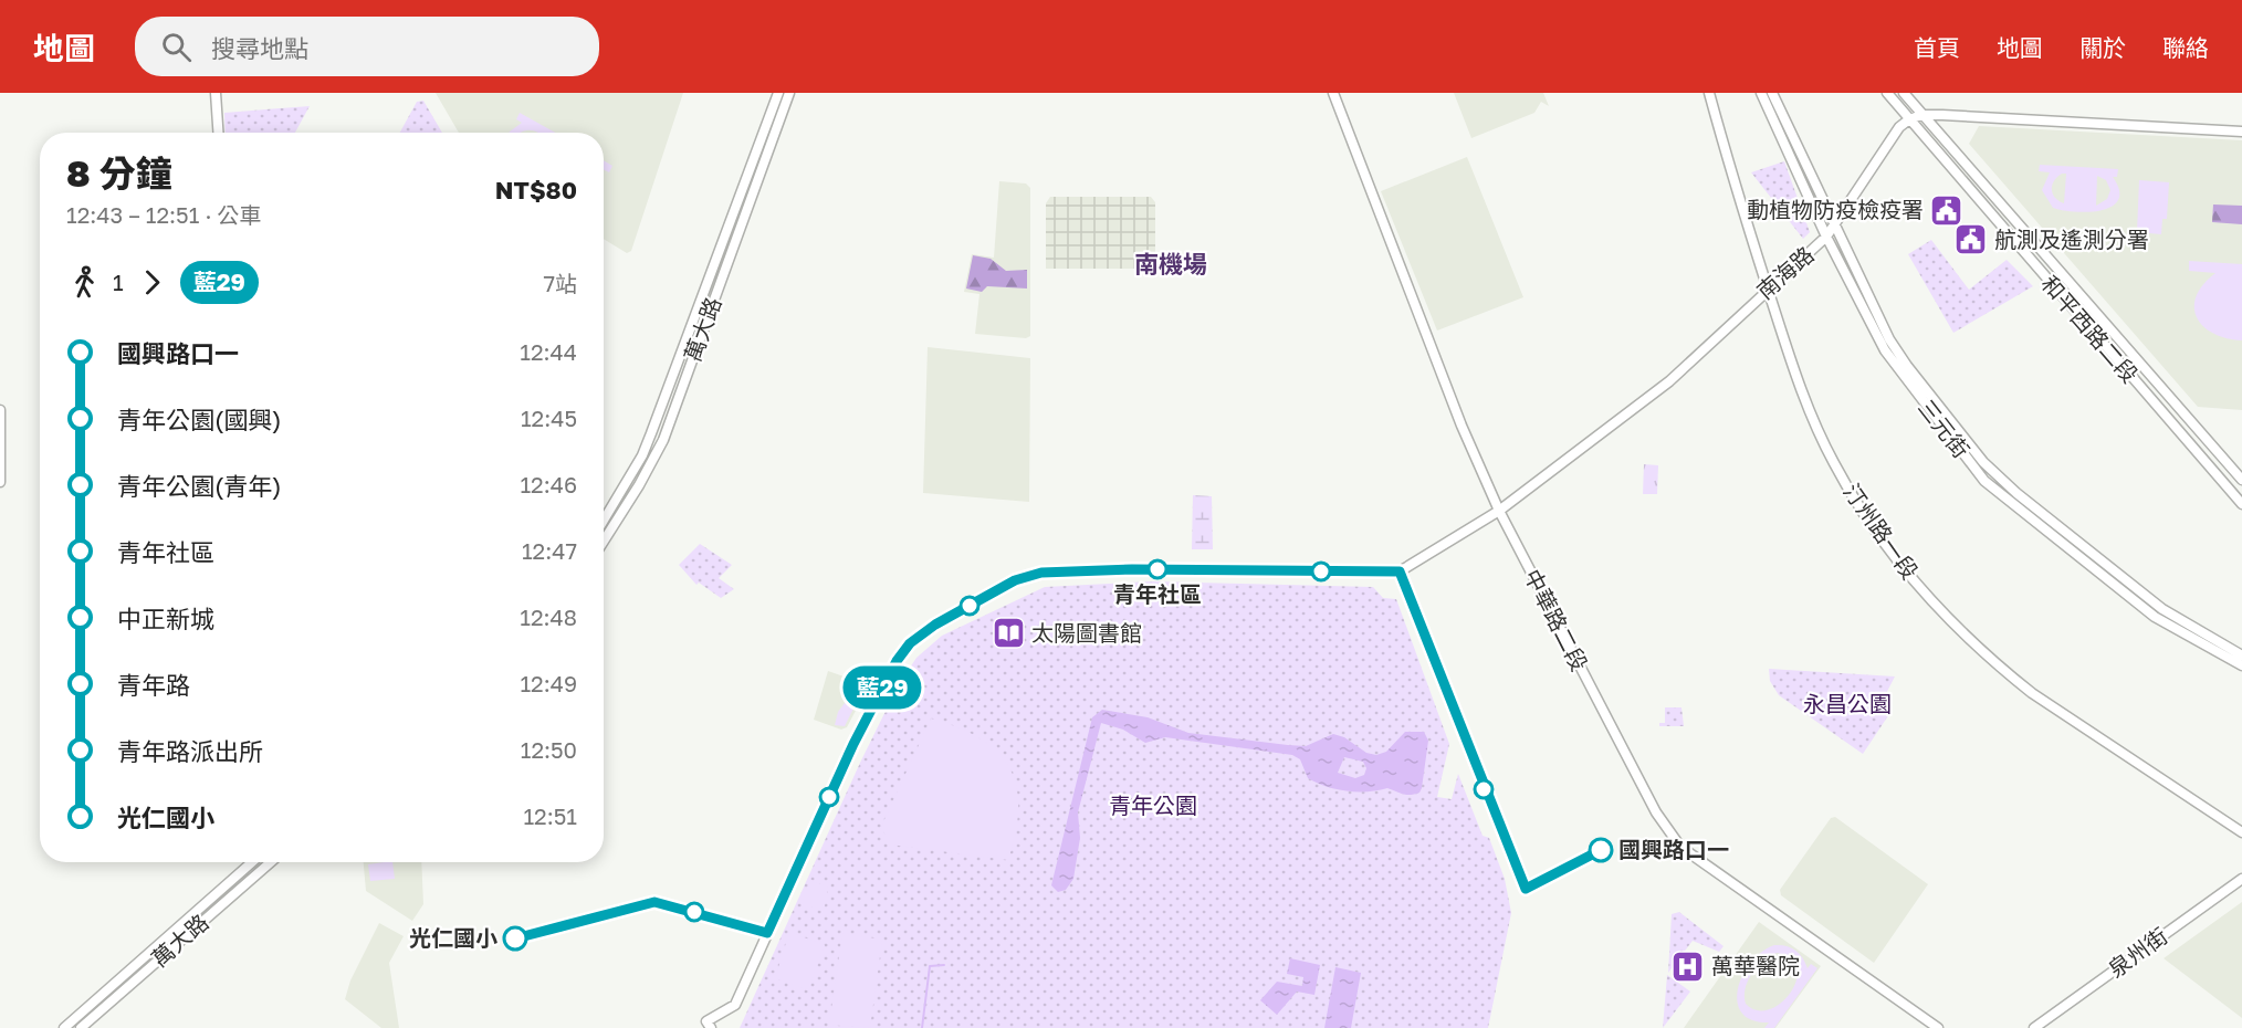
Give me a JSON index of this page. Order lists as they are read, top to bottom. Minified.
{"streets":{"street":["南海路","萬大路","和平西路二段","三元街","汀州路一段","中華路二段","泉州街"]},"crossings":[["南海路","和平西路二段"],["南海路","三元街"],["南海路","汀州路一段"],["南海路","中華路二段"]],"districts":["南機場"],"parks":["永昌公園","青年公園"],"places":{"public building":["動植物防疫檢疫署","航測及遙測分署"],"other":["青年社區","國興路口一","光仁國小"],"library":["太陽圖書館"],"hospital":["萬華醫院"]},"lines":["bus line 藍29"],"page":{"header":"地圖","search":"搜尋地點","nav":["首頁","地圖","關於","聯絡"],"on_map":"藍29","heading":["8 分鐘","12:43 – 12:51 · 公車","NT$80"],"legs":["1","藍29","7站"],"list":[{"name":"國興路口一","value":"12:44"},{"name":"青年公園(國興)","value":"12:45"},{"name":"青年公園(青年)","value":"12:46"},{"name":"青年社區","value":"12:47"},{"name":"中正新城","value":"12:48"},{"name":"青年路","value":"12:49"},{"name":"青年路派出所","value":"12:50"},{"name":"光仁國小","value":"12:51"}]}}
